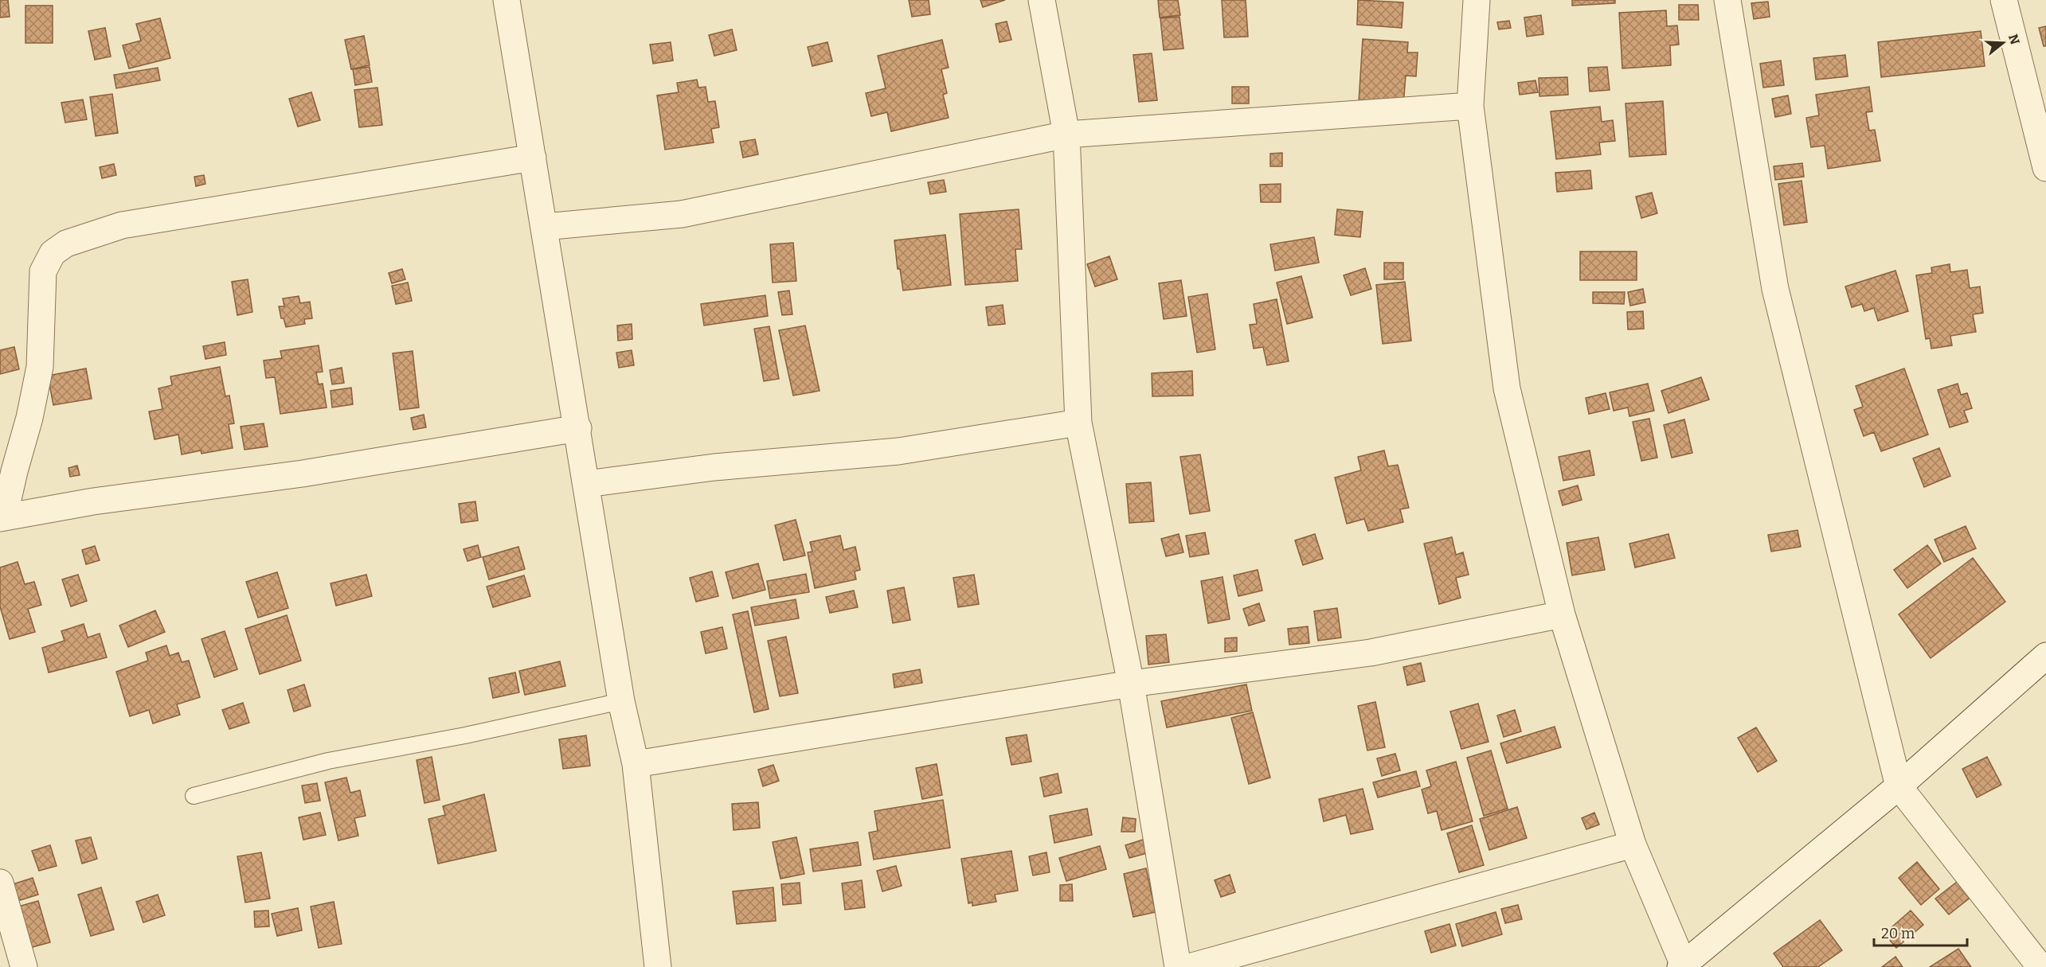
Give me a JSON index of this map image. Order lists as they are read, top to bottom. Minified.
{"scale_bar":"20 m","north":"right"}
